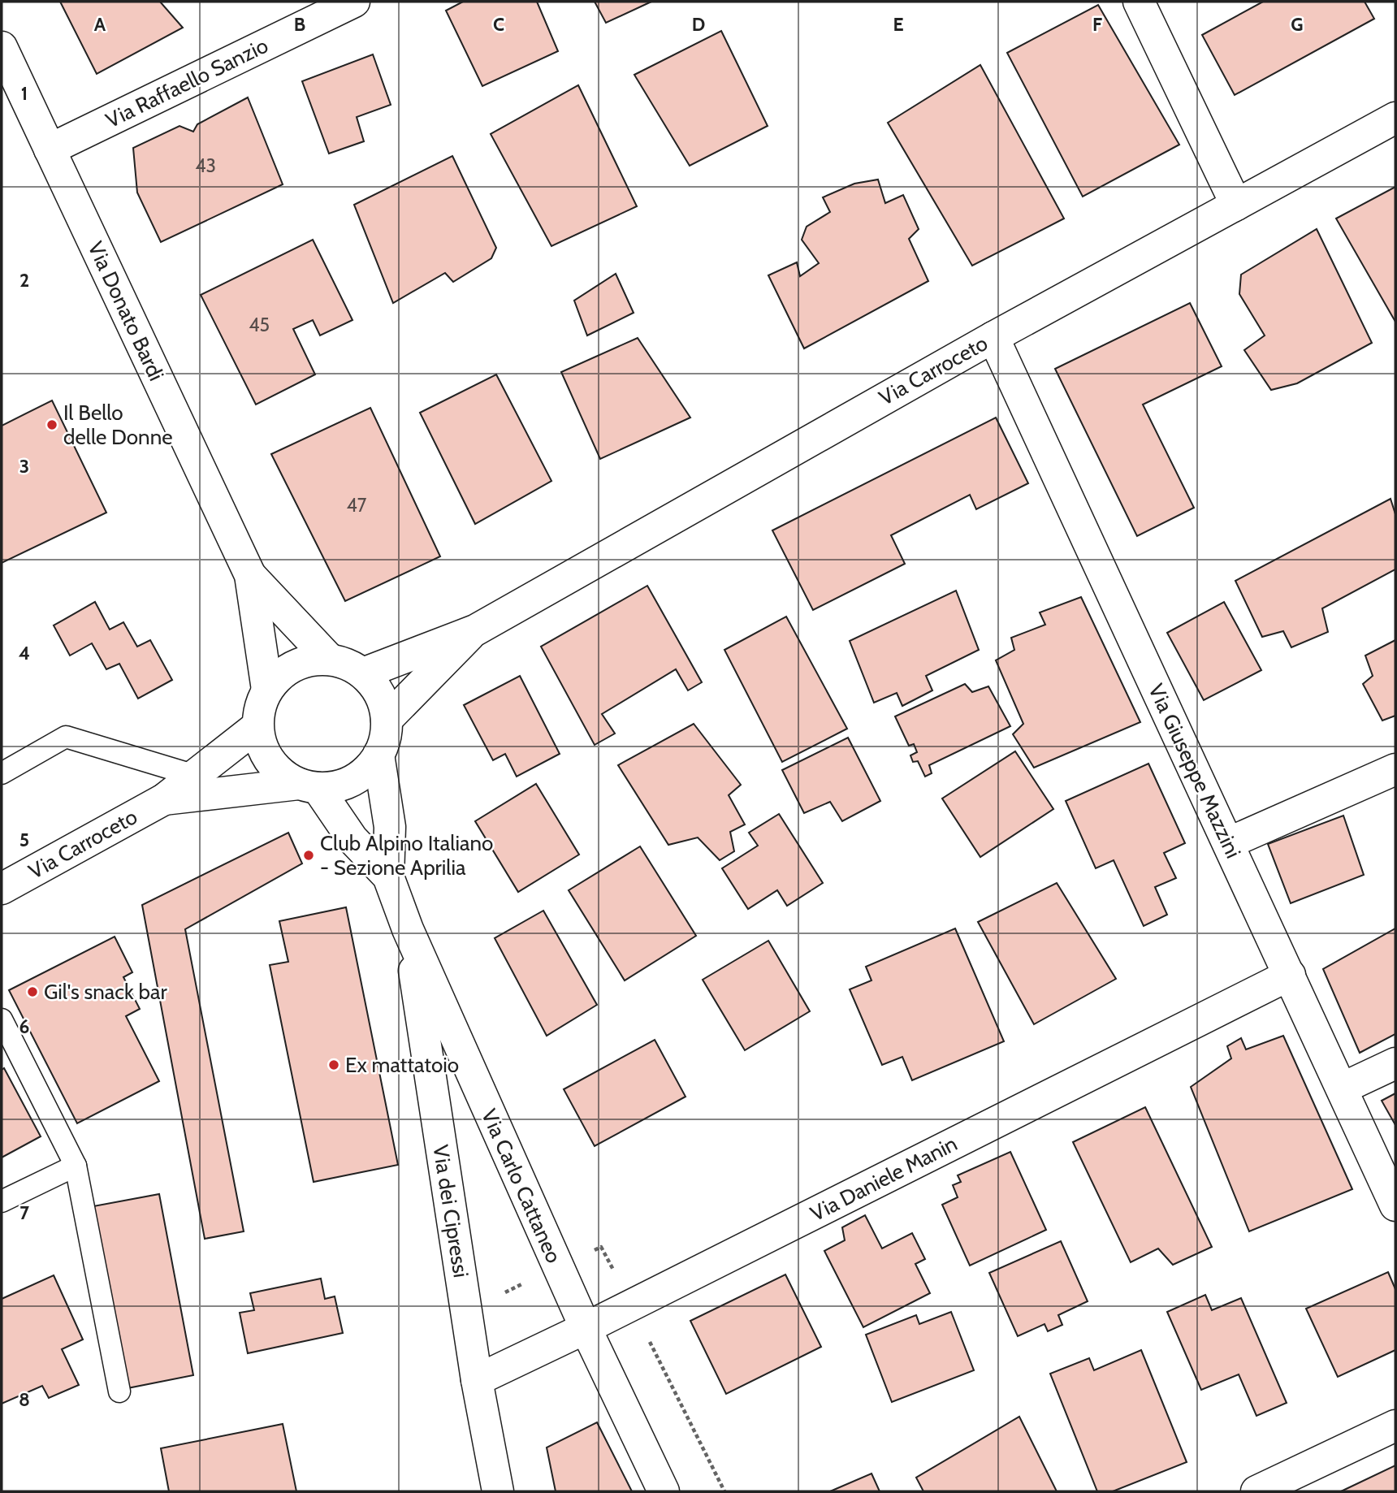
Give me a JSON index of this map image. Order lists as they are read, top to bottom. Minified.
{"streets":{"street":["Via Raffaello Sanzio","Via Donato Bardi","Via Carroceto","Via Giuseppe Mazzini","Via Daniele Manin","Via Carlo Cattaneo","Via dei Cipressi"]},"crossings":[["Via Raffaello Sanzio","Via Donato Bardi"],["Via Donato Bardi","Via Carroceto"],["Via Donato Bardi","Via Carlo Cattaneo"],["Via Carroceto","Via Giuseppe Mazzini"],["Via Carroceto","Via Carlo Cattaneo"],["Via Giuseppe Mazzini","Via Daniele Manin"],["Via Daniele Manin","Via Carlo Cattaneo"],["Via Daniele Manin","Via dei Cipressi"],["Via Carlo Cattaneo","Via dei Cipressi"]],"places":["Il Bello delle Donne","Club Alpino Italiano - Sezione Aprilia","Gil's snack bar","Ex mattatoio"],"house_numbers":["43","45","47"],"grid":{"columns":["A","B","C","D","E","F","G"],"rows":["1","2","3","4","5","6","7","8"]}}
